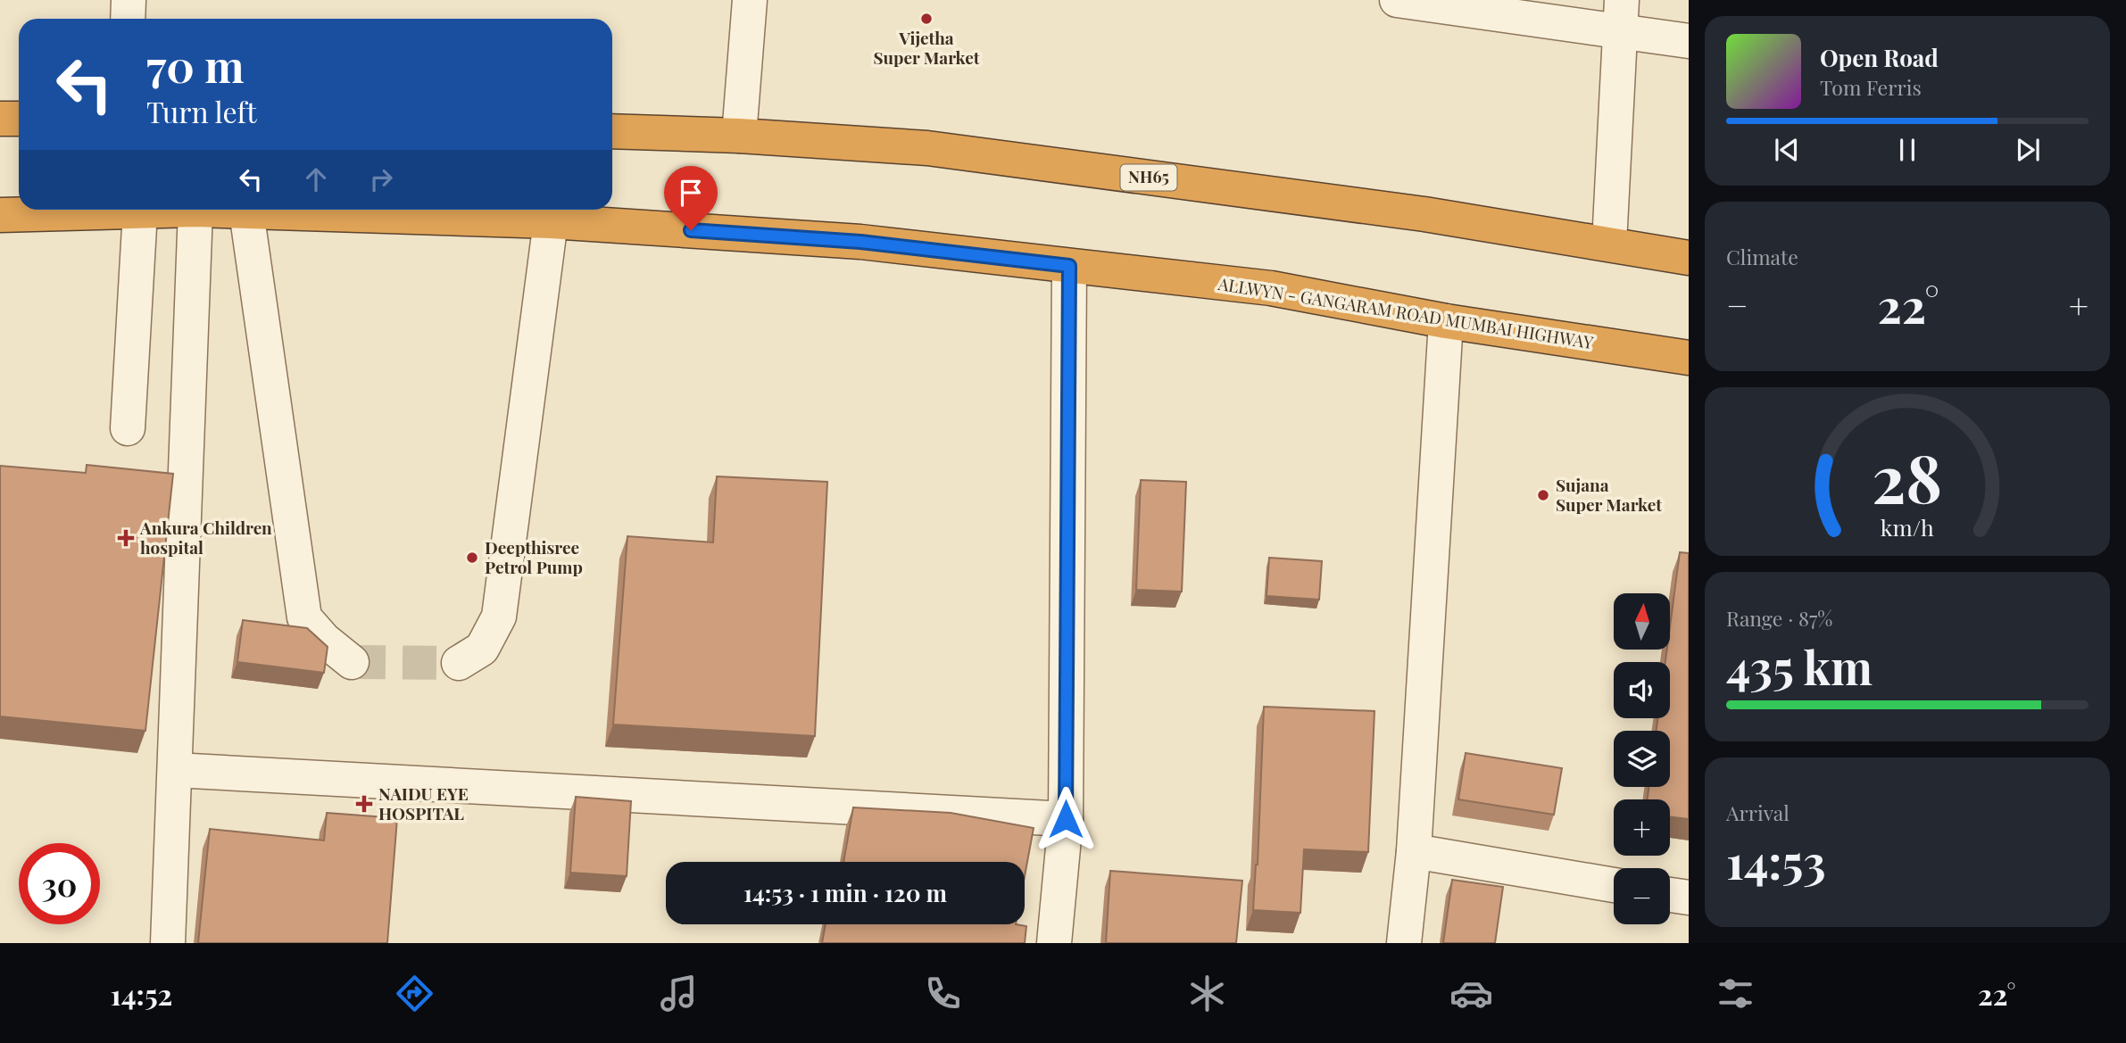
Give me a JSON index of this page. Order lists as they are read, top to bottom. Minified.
{"streets":{"highway":["NH65","ALLWYN - GANGARAM ROAD MUMBAI HIGHWAY"]},"places":{"other":["Vijetha Super Market","Sujana Super Market","Deepthisree Petrol Pump"],"health":["Ankura Children hospital","NAIDU EYE HOSPITAL"]},"north":"top","page":{"turn":["70 m","Turn left"],"song":["Open Road","Tom Ferris"],"tile":["Climate",["Range · 87%","435 km"],["Arrival","14:53"]],"heat":["−","22°","+"],"map_buttons":["+","−"],"limit":"30","trip":"14:53 · 1 min · 120 m","tabs":["14:52","22°"],"gauge":["28","km/h"]}}
